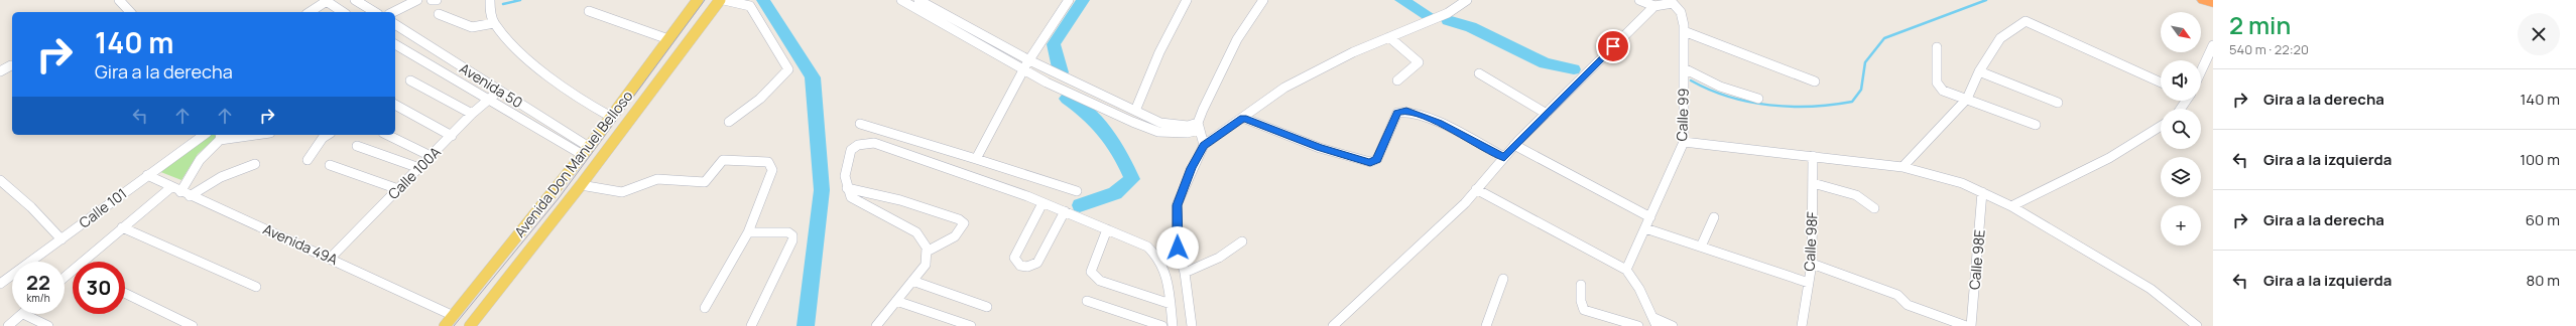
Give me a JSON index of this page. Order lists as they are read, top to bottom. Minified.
{"streets":{"main road":["Avenida Don Manuel Belloso"],"street":["Avenida 50","Calle 99","Calle 100A","Calle 101","Calle 98F","Avenida 49A","Calle 98E"]},"crossings":[["Avenida 50","Avenida Don Manuel Belloso"],["Avenida 50","Calle 100A"],["Avenida Don Manuel Belloso","Avenida 49A"],["Calle 100A","Avenida 49A"],["Calle 101","Avenida 49A"]],"north":"bottom right","page":{"heading":["2 min","540 m · 22:20"],"map_buttons":"+","turn":["140 m","Gira a la derecha"],"list":[{"name":"Gira a la derecha","value":"140 m"},{"name":"Gira a la izquierda","value":"100 m"},{"name":"Gira a la derecha","value":"60 m"},{"name":"Gira a la izquierda","value":"80 m"}],"speed":"22 km/h","limit":"30"}}
